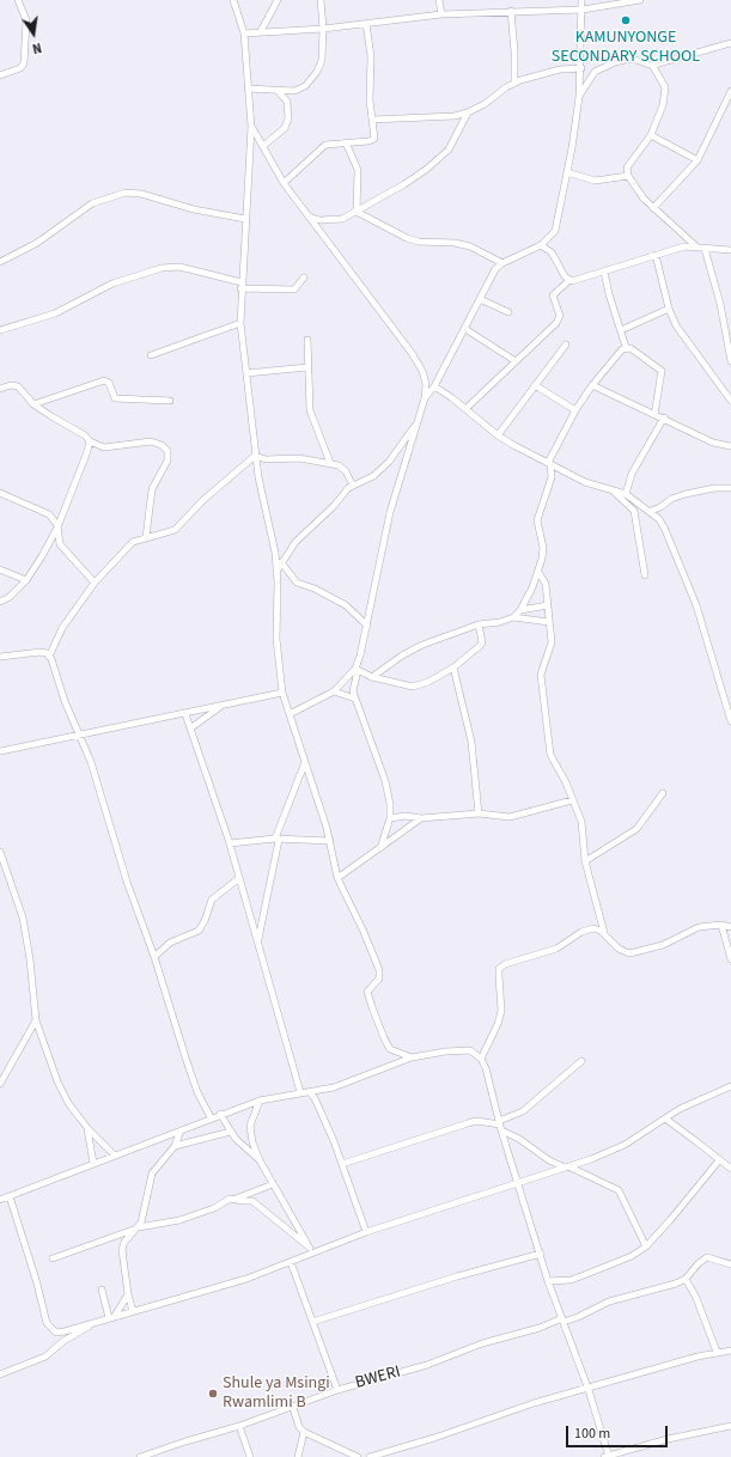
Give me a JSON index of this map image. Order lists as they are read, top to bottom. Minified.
{"streets":{"street":["BWERI"]},"places":["KAMUNYONGE SECONDARY SCHOOL","Shule ya Msingi Rwamlimi B"],"scale_bar":"100 m","north":"bottom"}
